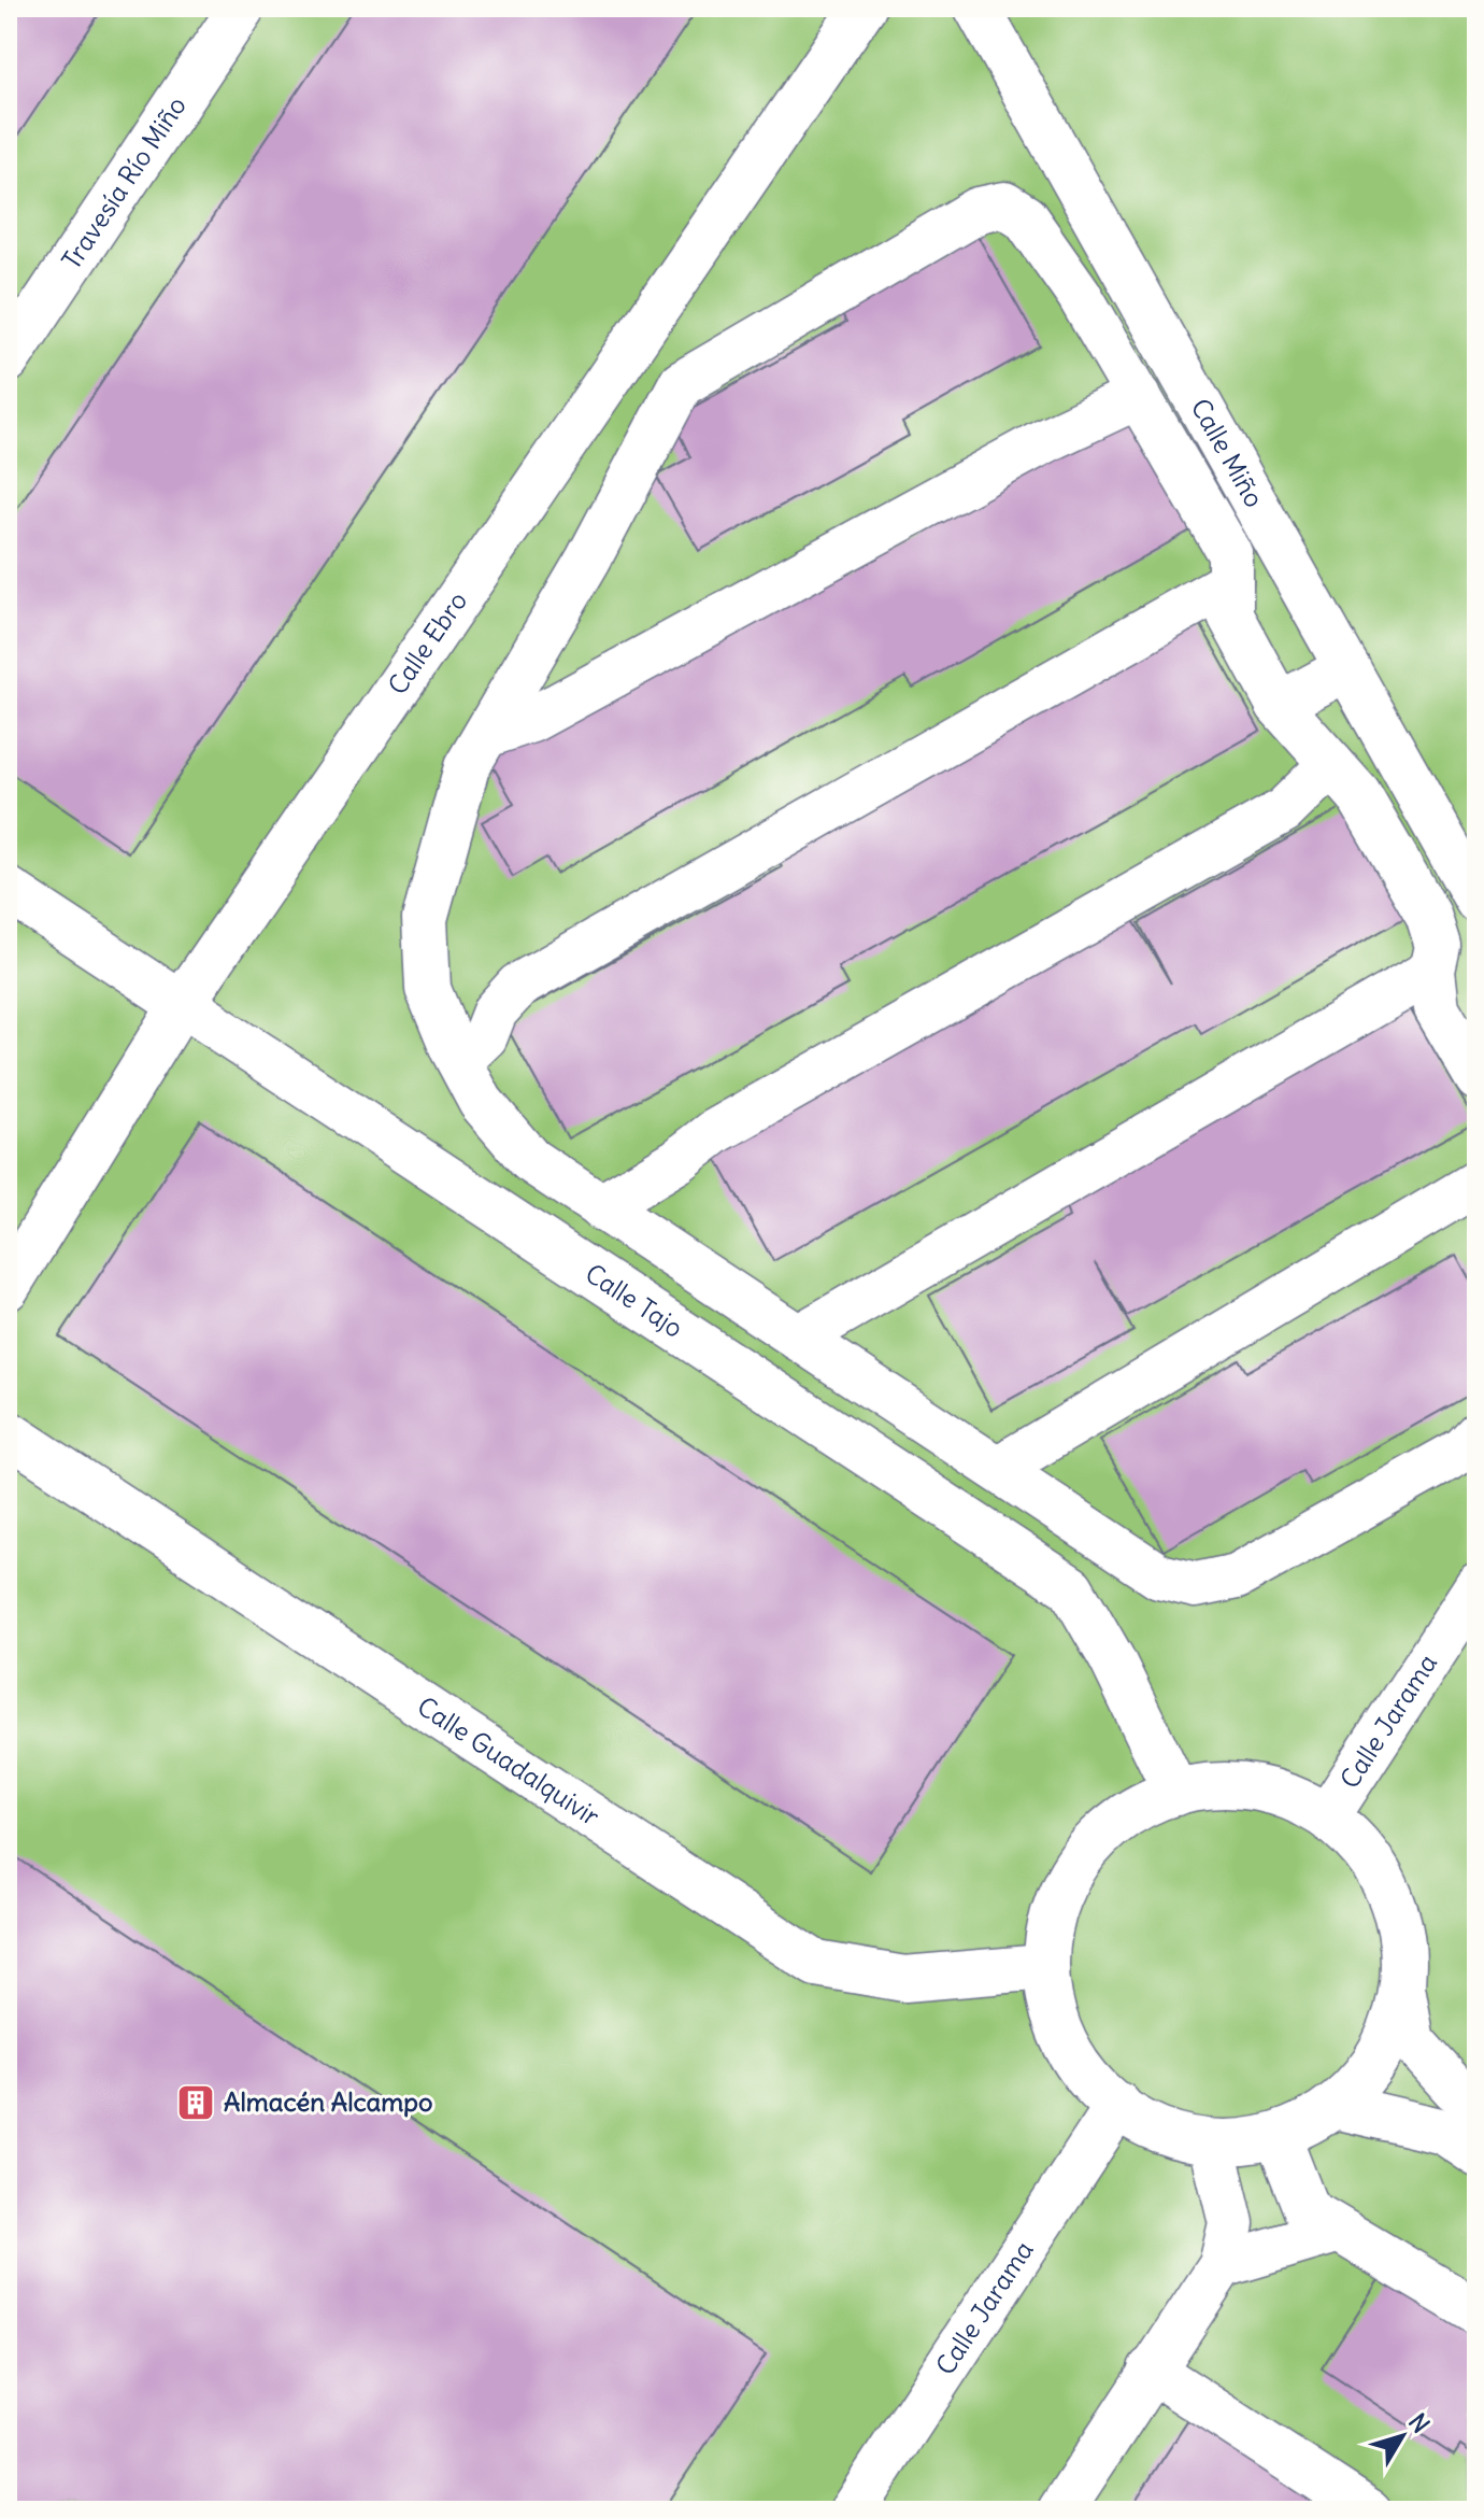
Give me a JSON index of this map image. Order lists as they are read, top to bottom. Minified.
{"streets":{"street":["Travesía Río Miño","Calle Miño","Calle Ebro","Calle Tajo","Calle Jarama","Calle Guadalquivir"]},"crossings":[["Calle Ebro","Calle Tajo"]],"places":{"building":["Almacén Alcampo"]},"north":"top right"}
